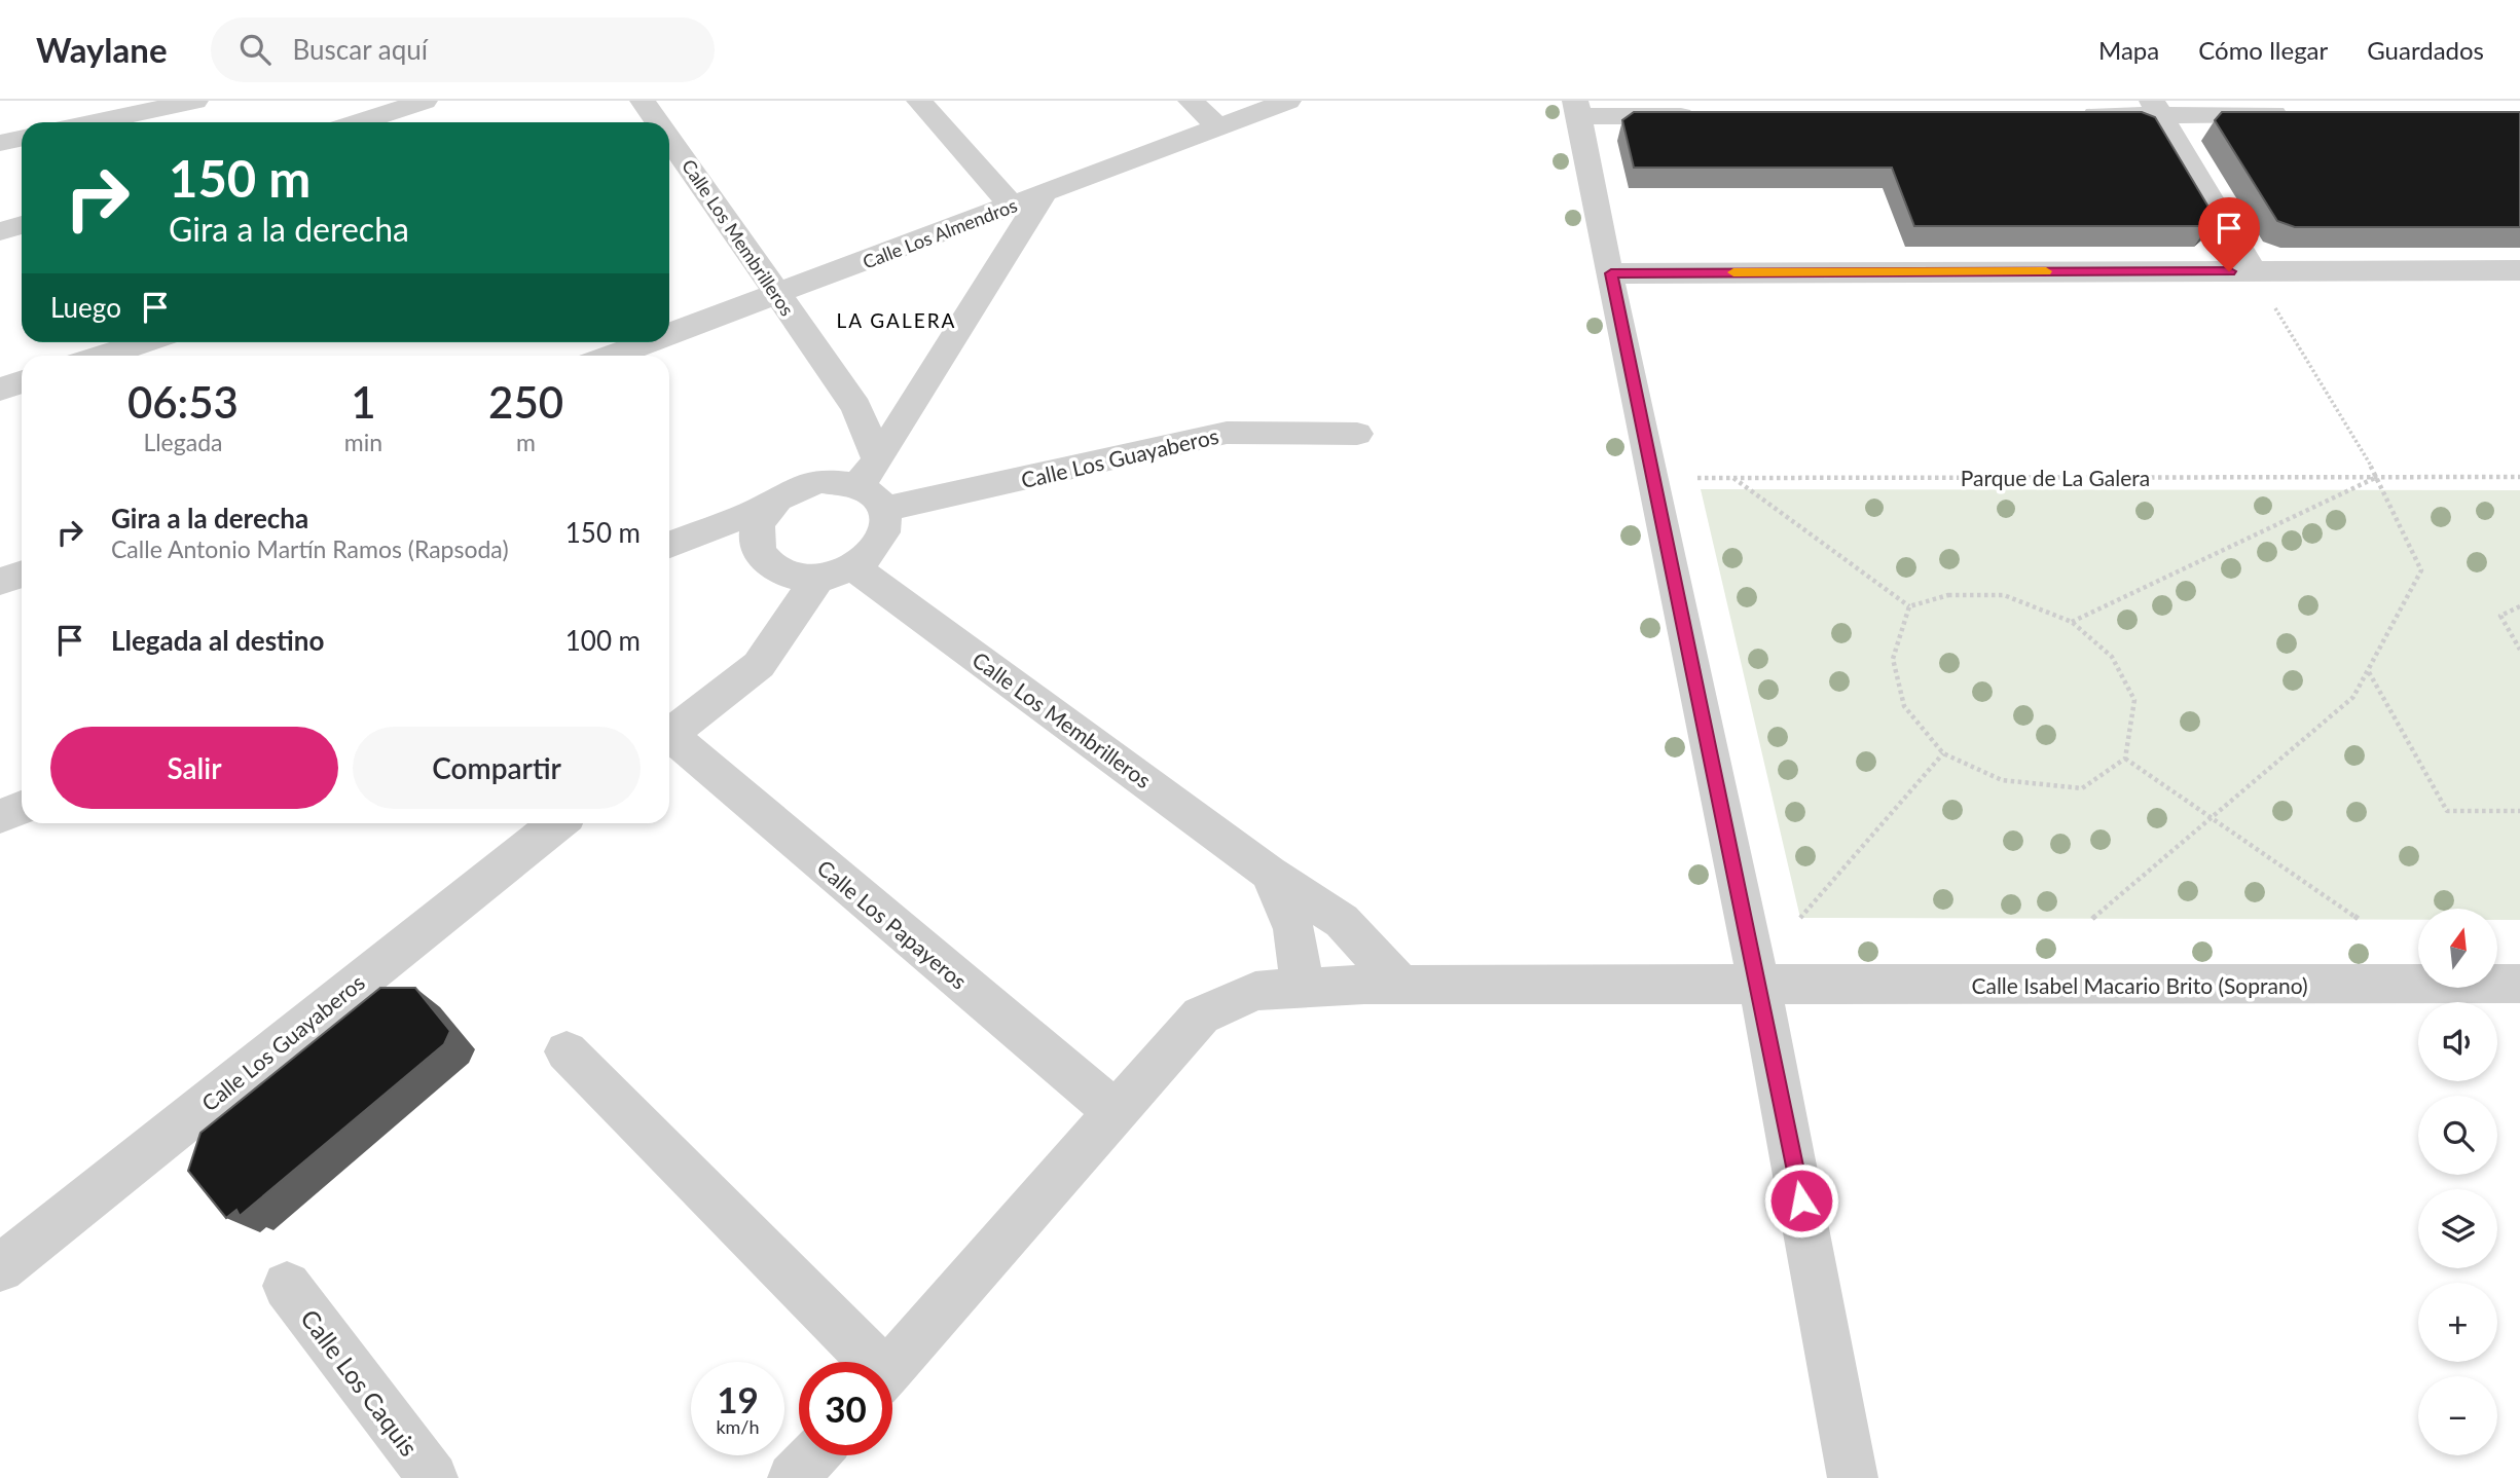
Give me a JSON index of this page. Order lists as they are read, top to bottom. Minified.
{"streets":{"street":["Calle Los Almendros","Calle Los Membrilleros","Calle Los Guayaberos","Calle Los Papayeros","Calle Isabel Macario Brito (Soprano)","Calle Los Caquis"],"path":["Parque de La Galera"]},"crossings":[["Calle Los Almendros","Calle Los Membrilleros"],["Calle Los Membrilleros","Calle Los Guayaberos"],["Calle Los Membrilleros","Calle Isabel Macario Brito (Soprano)"],["Calle Los Papayeros","Calle Isabel Macario Brito (Soprano)"]],"districts":["LA GALERA"],"north":"top","page":{"header":"Waylane","search":"Buscar aquí","nav":["Mapa","Cómo llegar","Guardados"],"turn":["150 m","Gira a la derecha"],"then":"Luego","eta":["06:53","Llegada","1","min","250","m"],"list":[{"name":"Gira a la derecha","note":"Calle Antonio Martín Ramos (Rapsoda)","value":"150 m"},{"name":"Llegada al destino","value":"100 m"}],"buttons":["Salir","Compartir"],"map_buttons":["+","−"],"speed":"19 km/h","limit":"30"}}
